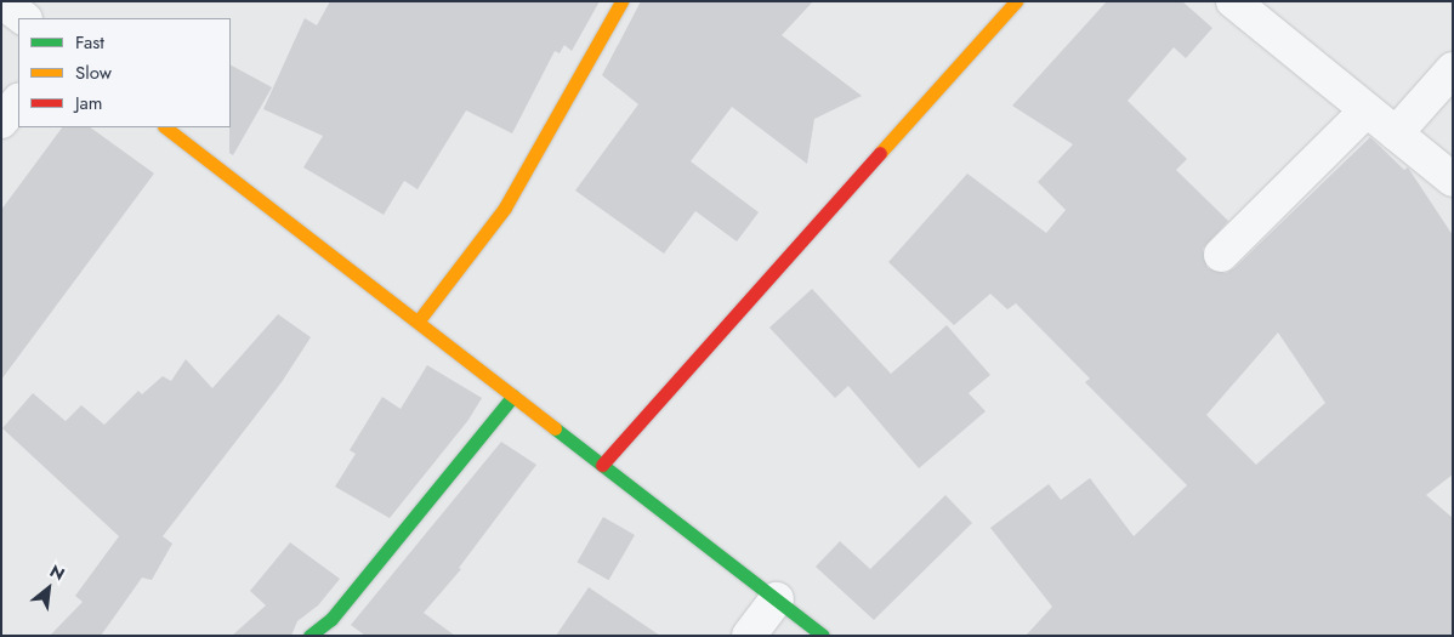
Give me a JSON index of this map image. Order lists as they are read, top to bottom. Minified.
{"legend":["Fast","Slow","Jam"],"north":"top right"}
